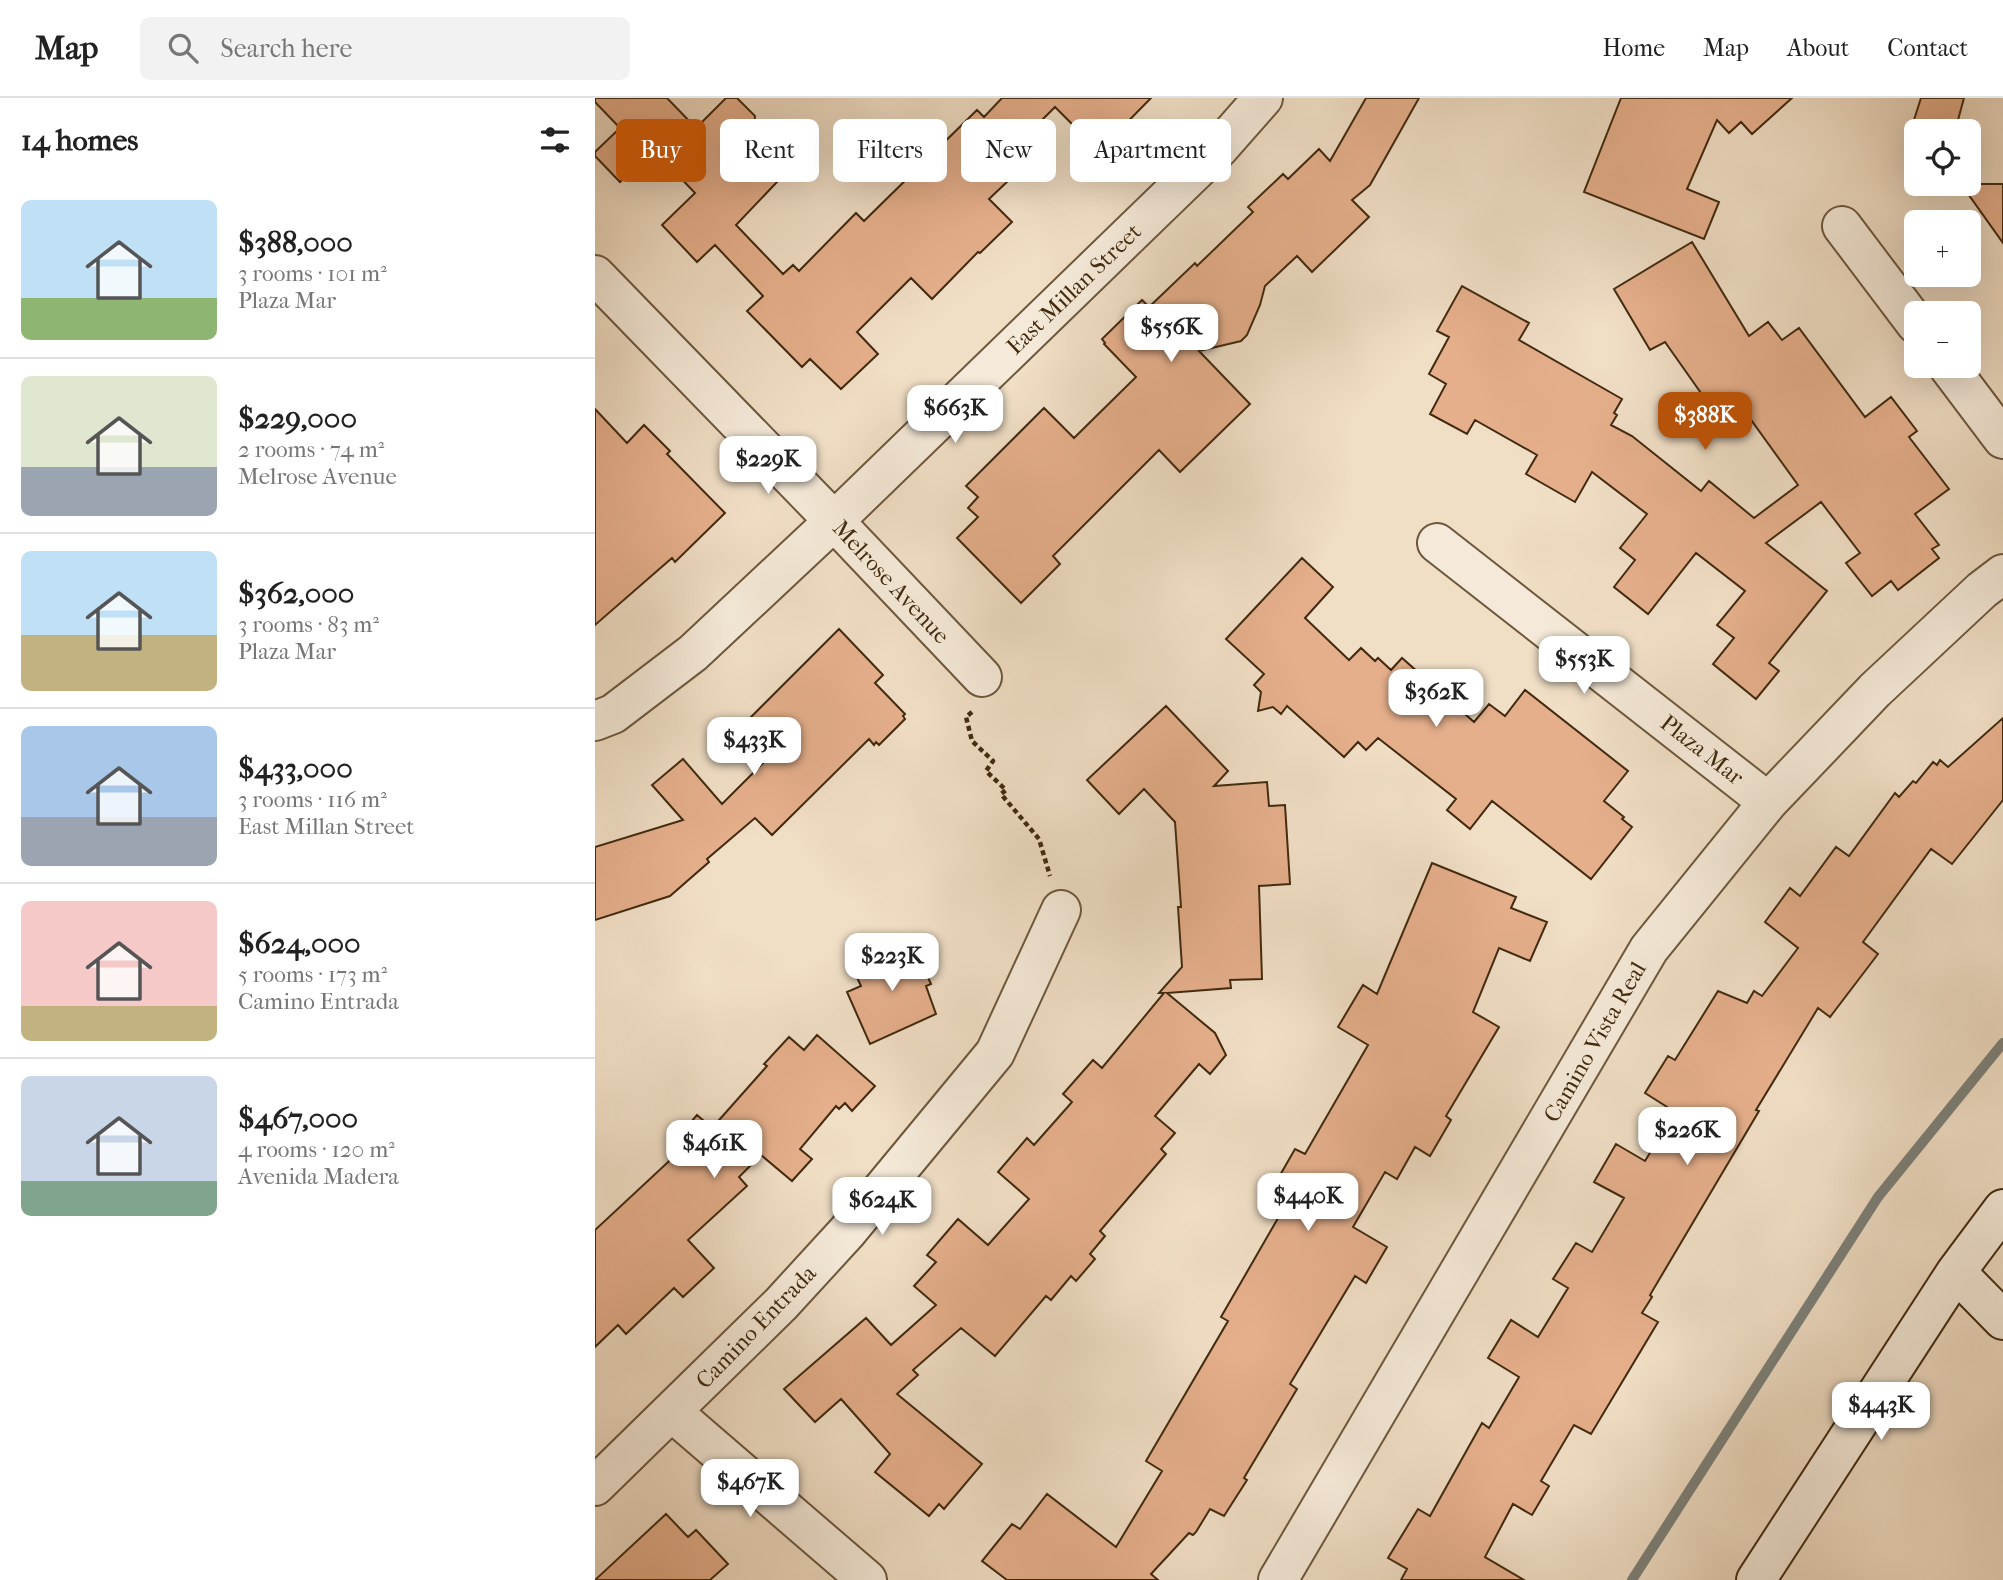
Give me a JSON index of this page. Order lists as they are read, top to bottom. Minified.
{"streets":{"street":["East Millan Street","Melrose Avenue","Plaza Mar","Camino Vista Real","Camino Entrada"]},"crossings":[["East Millan Street","Melrose Avenue"],["Plaza Mar","Camino Vista Real"]],"page":{"header":"Map","search":"Search here","nav":["Home","Map","About","Contact"],"heading":"14 homes","map_buttons":["+","−"],"chip":["Buy","Rent","Filters","New","Apartment"],"list":[{"name":"$388,000","note":"3 rooms · 101 m² · Plaza Mar"},{"name":"$229,000","note":"2 rooms · 74 m² · Melrose Avenue"},{"name":"$362,000","note":"3 rooms · 83 m² · Plaza Mar"},{"name":"$433,000","note":"3 rooms · 116 m² · East Millan Street"},{"name":"$624,000","note":"5 rooms · 173 m² · Camino Entrada"},{"name":"$467,000","note":"4 rooms · 120 m² · Avenida Madera"}],"price":["$556K","$663K","$388K","$229K","$553K","$362K","$433K","$223K","$226K","$461K","$440K","$624K","$443K","$467K"]}}
